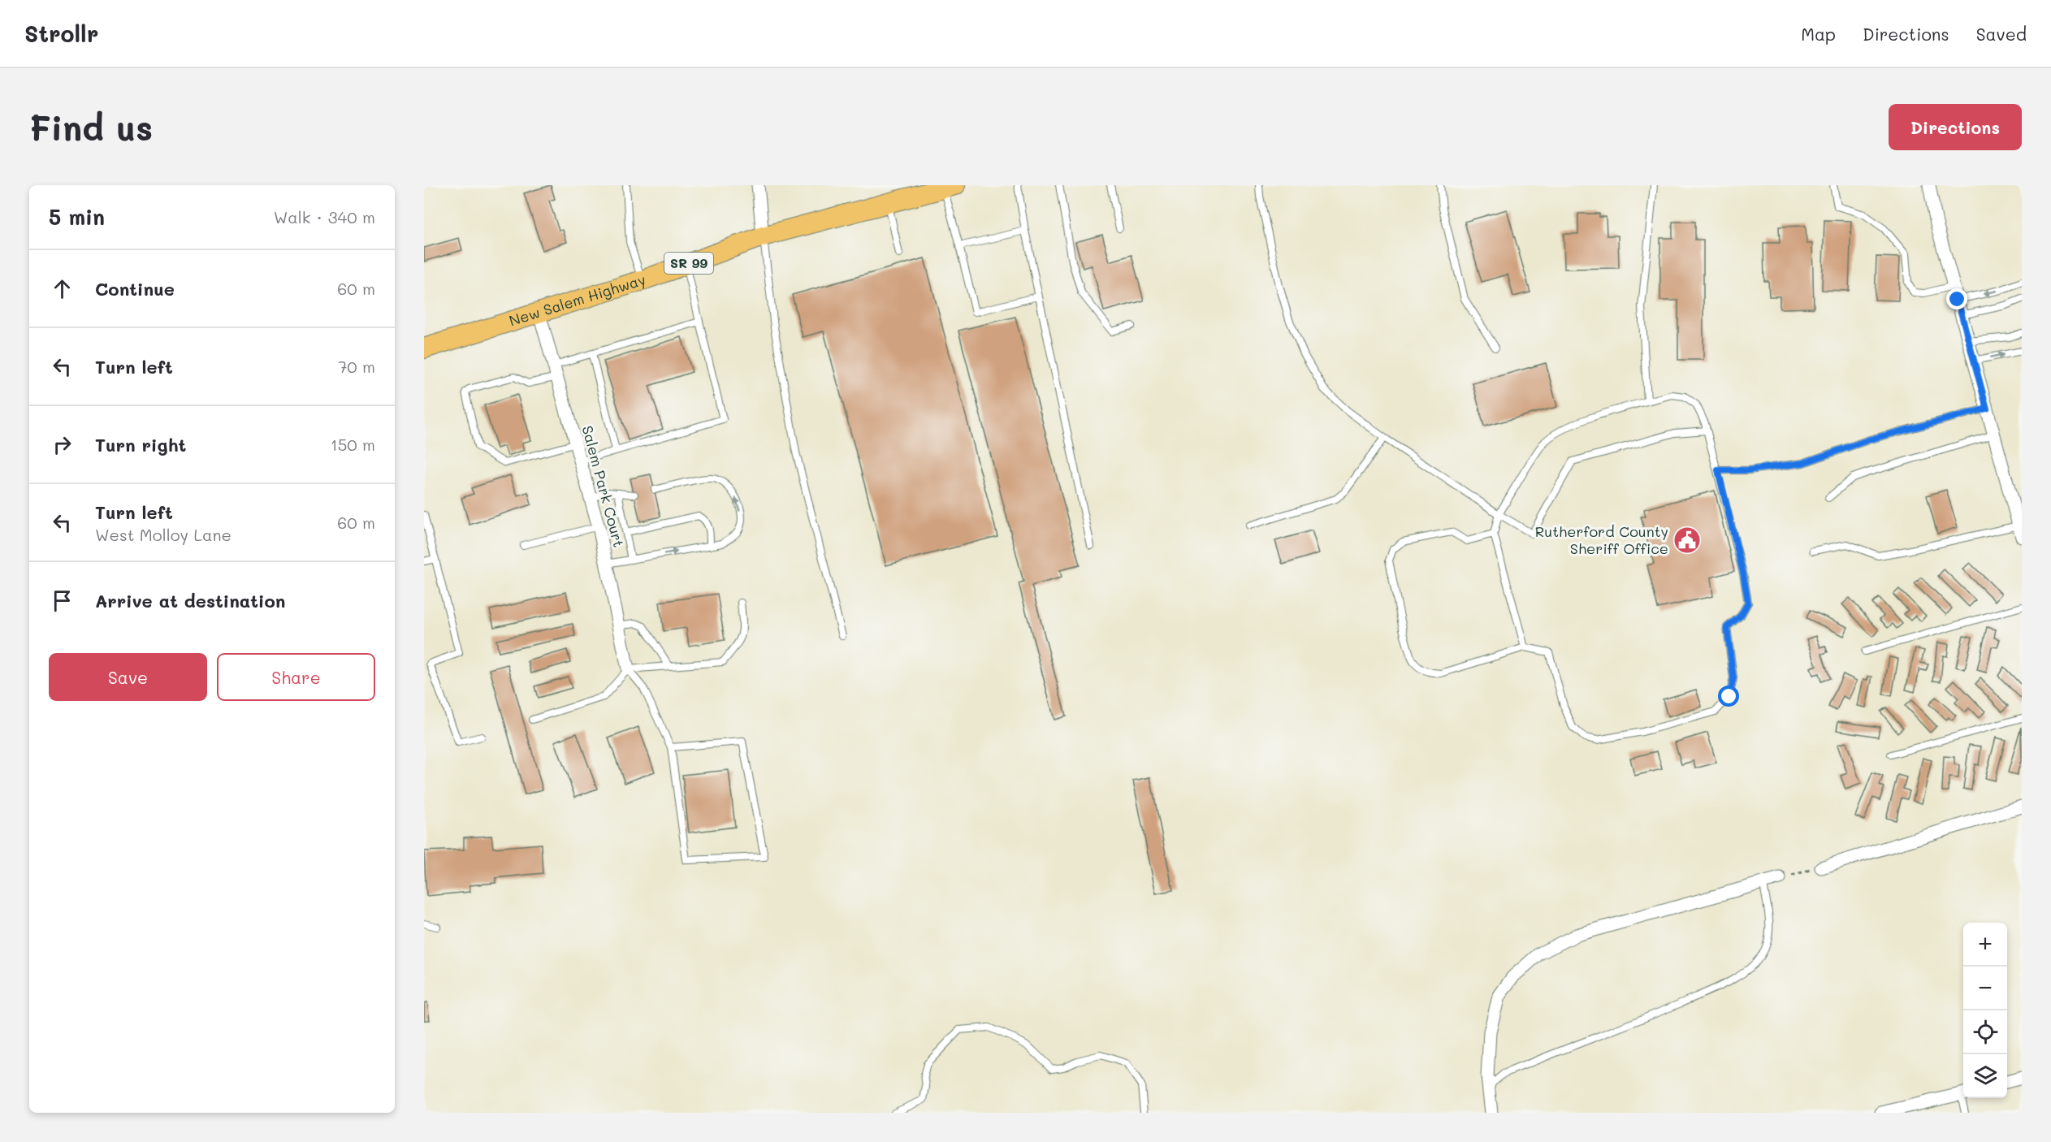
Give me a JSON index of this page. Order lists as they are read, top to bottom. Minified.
{"streets":{"main road":["SR 99","New Salem Highway"],"street":["Salem Park Court"]},"crossings":[["New Salem Highway","Salem Park Court"]],"places":{"public building":["Rutherford County Sheriff Office"]},"page":{"header":"Strollr","nav":["Map","Directions","Saved"],"buttons":["Directions",["Save","Share"]],"title":"Find us","heading":["5 min","Walk · 340 m"],"list":[["Continue","60 m"],["Turn left","70 m"],["Turn right","150 m"],["Turn left","West Molloy Lane","60 m"],"Arrive at destination"],"map_buttons":["+","−"]}}
